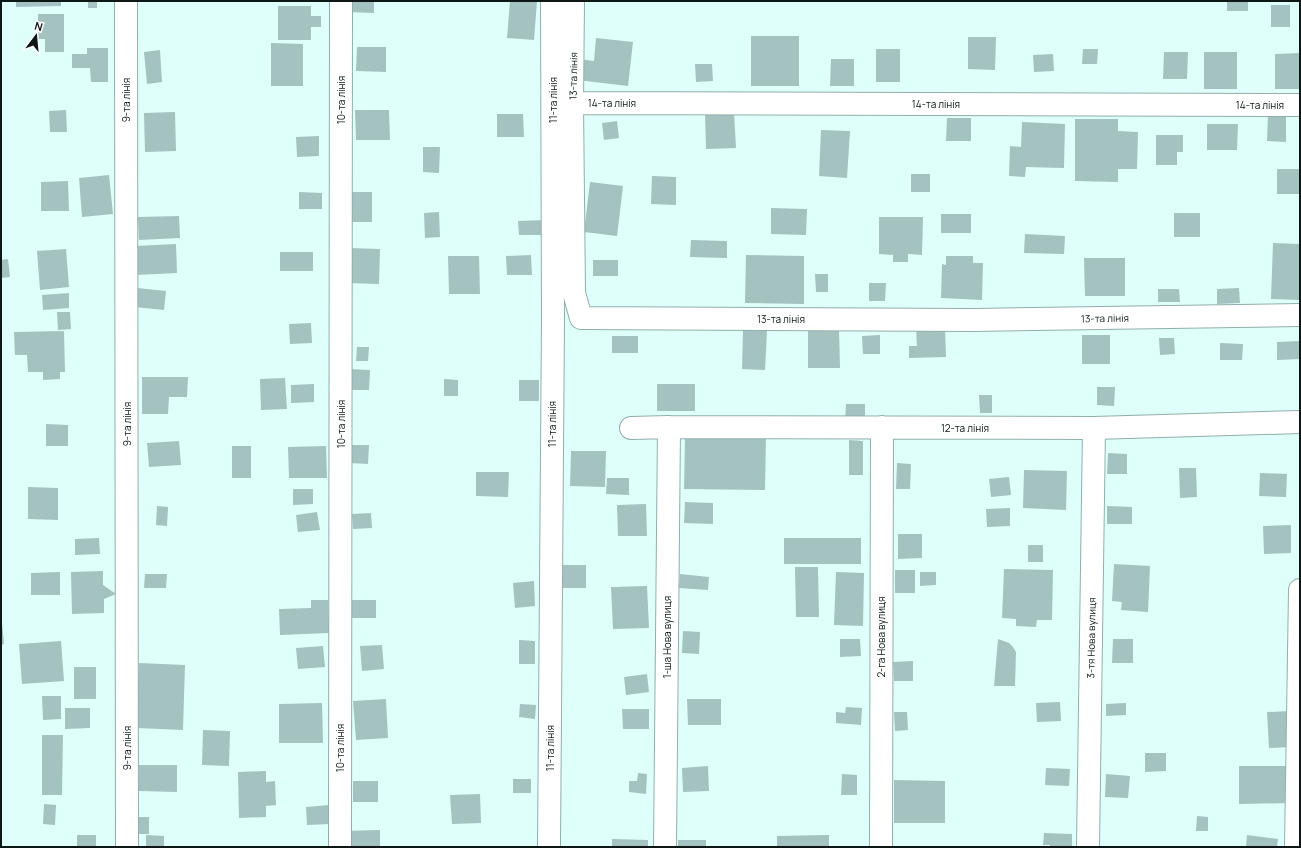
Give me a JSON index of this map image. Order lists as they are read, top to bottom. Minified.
{"streets":{"street":["13-та лінія","9-та лінія","10-та лінія","11-та лінія","14-та лінія","12-та лінія","1-ша Нова вулиця","2-га Нова вулиця","3-тя Нова вулиця"]},"crossings":[["13-та лінія","14-та лінія"],["12-та лінія","1-ша Нова вулиця"],["12-та лінія","2-га Нова вулиця"],["12-та лінія","3-тя Нова вулиця"]],"north":"top"}
